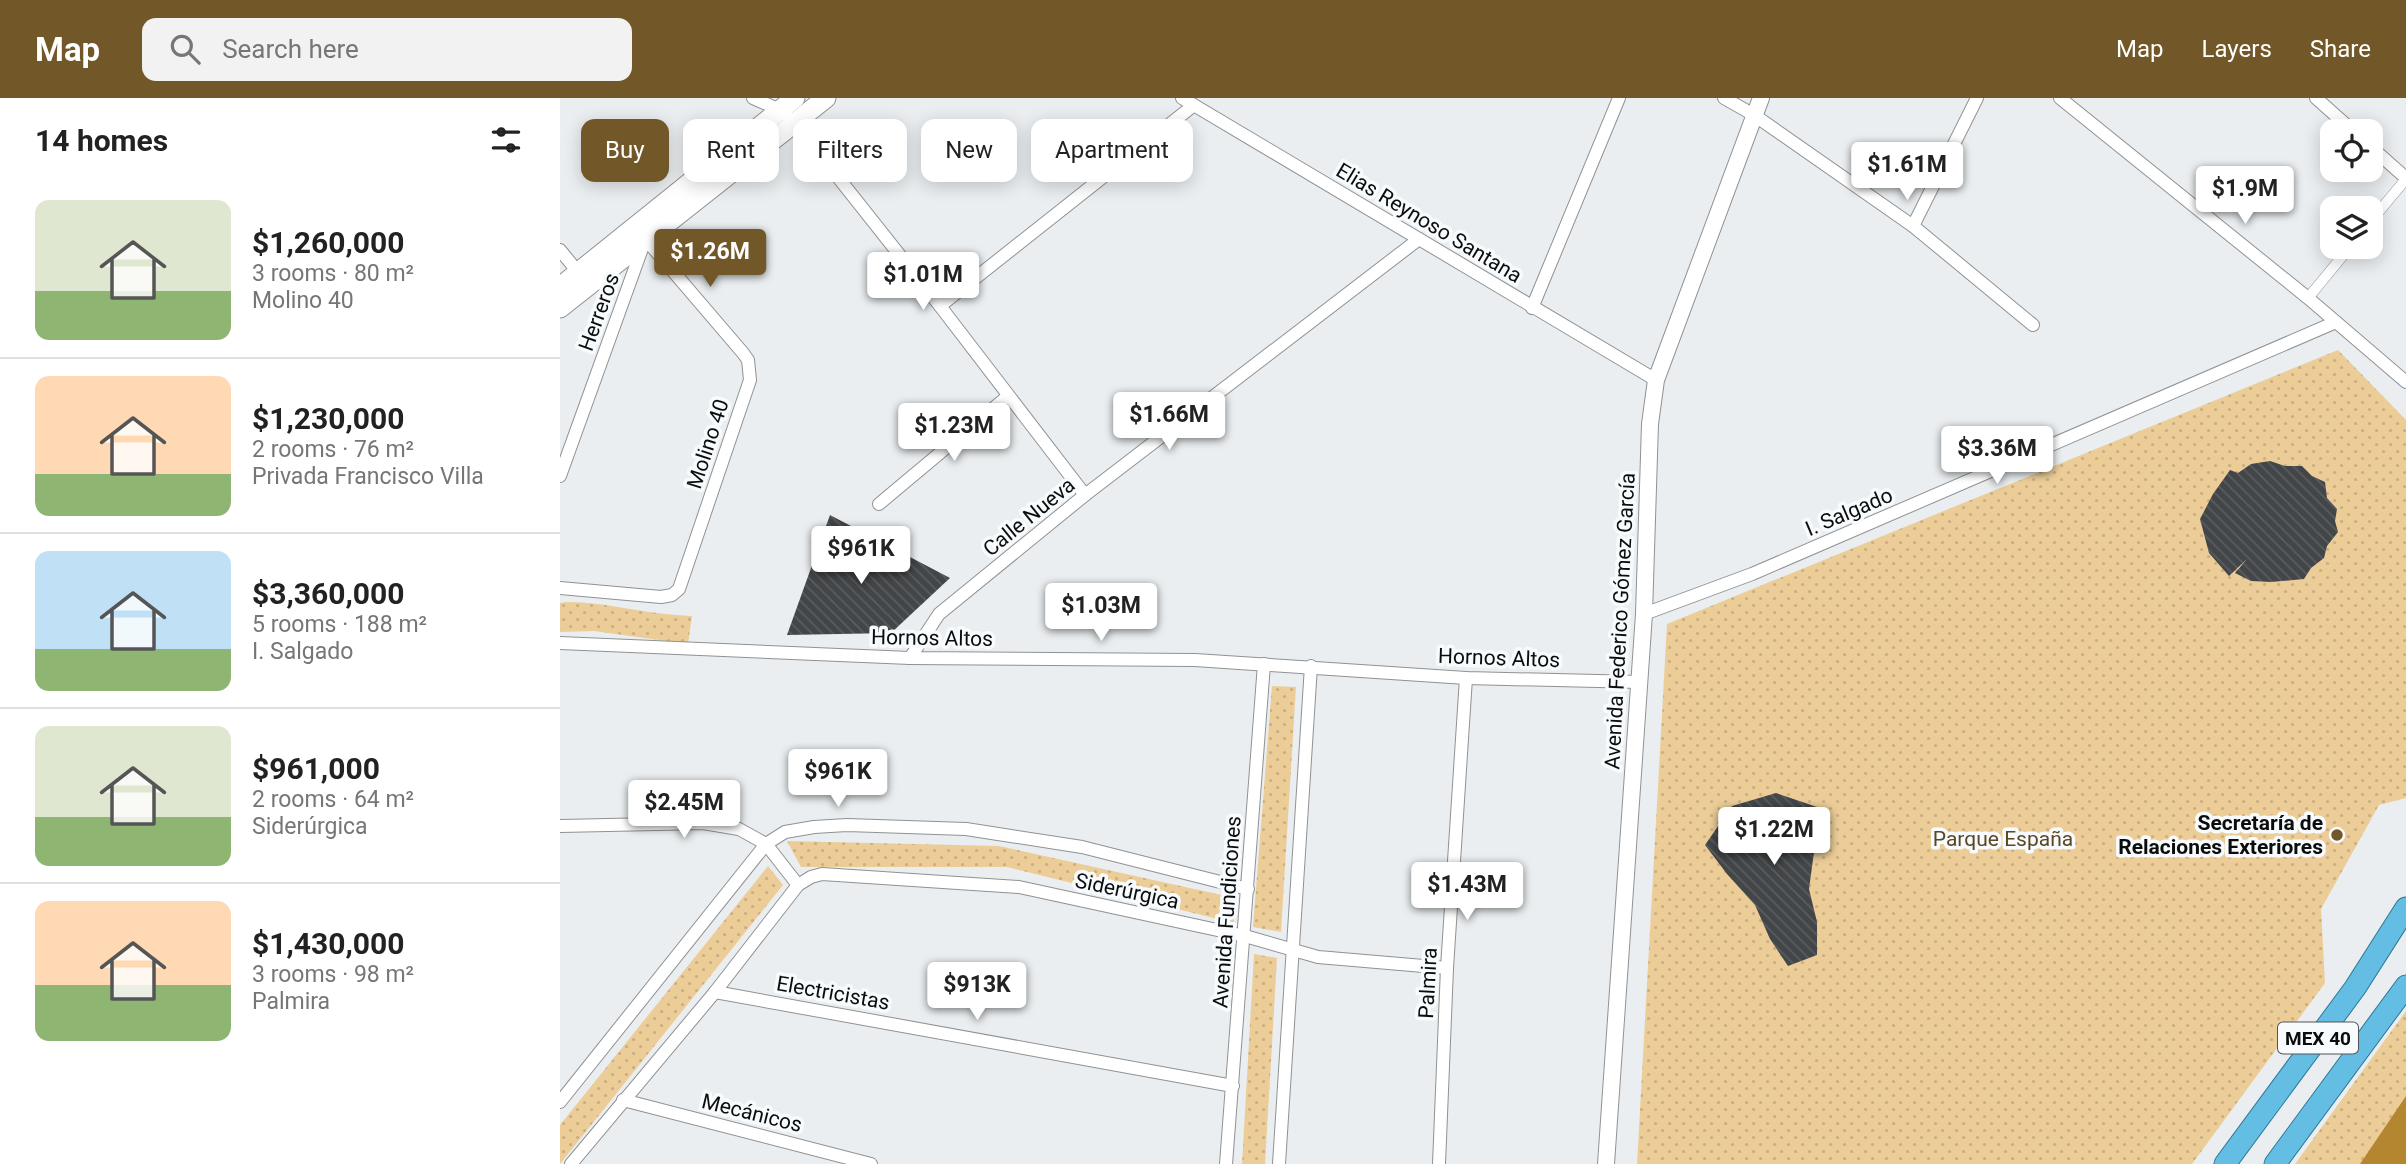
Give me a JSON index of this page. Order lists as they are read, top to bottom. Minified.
{"streets":{"highway":["MEX 40"],"street":["Elias Reynoso Santana","Herreros","Molino 40","I. Salgado","Calle Nueva","Avenida Federico Gómez García","Hornos Altos","Siderúrgica","Avenida Fundiciones","Palmira","Electricistas","Mecánicos"]},"crossings":[["Elias Reynoso Santana","Calle Nueva"],["Elias Reynoso Santana","Avenida Federico Gómez García"],["Herreros","Molino 40"],["I. Salgado","Avenida Federico Gómez García"],["Calle Nueva","Hornos Altos"],["Avenida Federico Gómez García","Hornos Altos"],["Hornos Altos","Avenida Fundiciones"],["Hornos Altos","Palmira"],["Siderúrgica","Avenida Fundiciones"],["Siderúrgica","Palmira"],["Avenida Fundiciones","Electricistas"]],"parks":["Parque España"],"places":["Secretaría de Relaciones Exteriores"],"page":{"header":"Map","search":"Search here","nav":["Map","Layers","Share"],"heading":"14 homes","chip":["Buy","Rent","Filters","New","Apartment"],"price":["$1.61M","$1.9M","$1.26M","$1.01M","$1.66M","$1.23M","$3.36M","$961K","$1.03M","$961K","$2.45M","$1.22M","$1.43M","$913K"],"list":[{"name":"$1,260,000","note":"3 rooms · 80 m² · Molino 40"},{"name":"$1,230,000","note":"2 rooms · 76 m² · Privada Francisco Villa"},{"name":"$3,360,000","note":"5 rooms · 188 m² · I. Salgado"},{"name":"$961,000","note":"2 rooms · 64 m² · Siderúrgica"},{"name":"$1,430,000","note":"3 rooms · 98 m² · Palmira"}]}}
